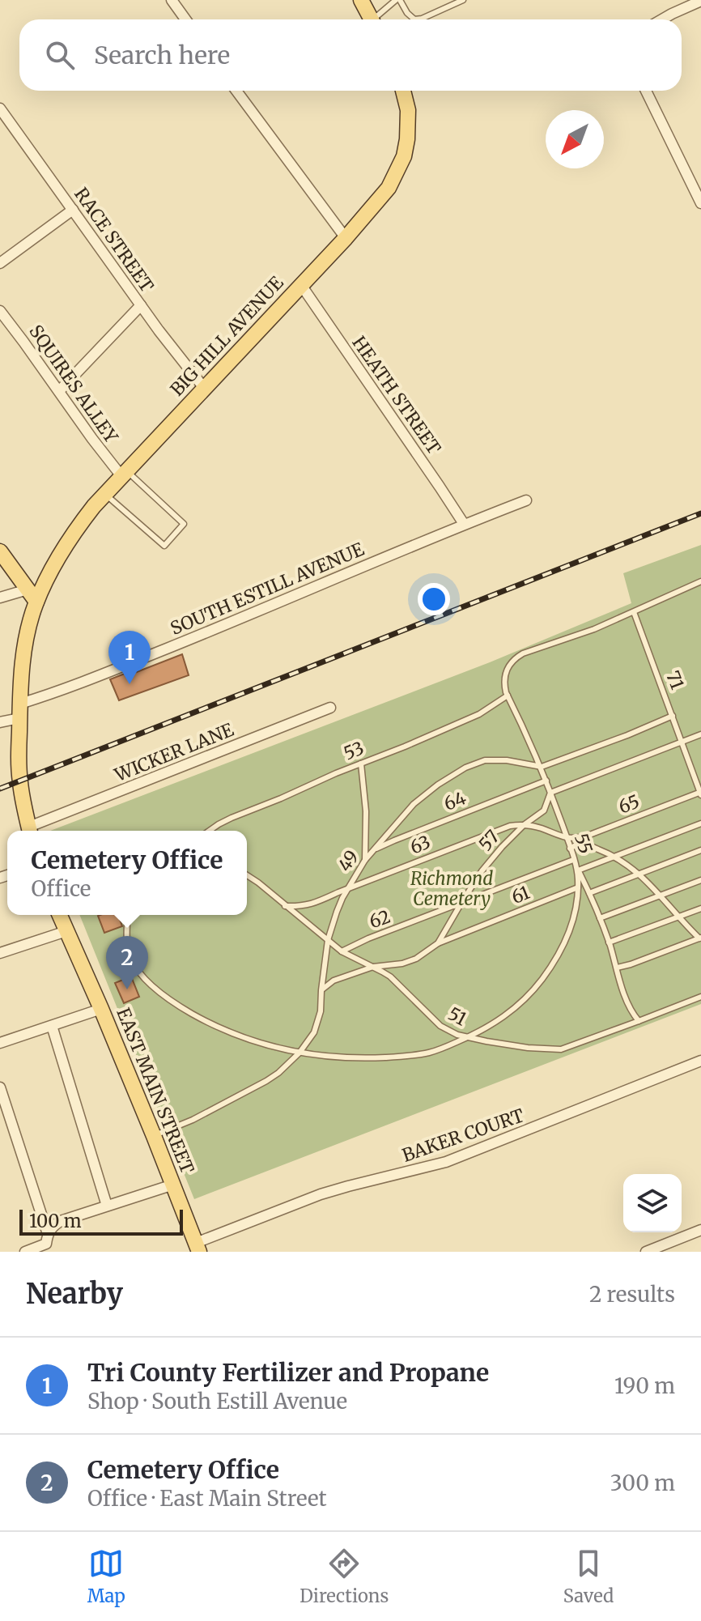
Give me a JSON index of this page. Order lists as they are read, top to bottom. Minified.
{"streets":{"main road":["BIG HILL AVENUE","EAST MAIN STREET"],"street":["RACE STREET","SQUIRES ALLEY","HEATH STREET","SOUTH ESTILL AVENUE","WICKER LANE","BAKER COURT"],"lane":["71","53","64","65","57","55","63","49","61","62","51"]},"crossings":[["RACE STREET","BIG HILL AVENUE"],["BIG HILL AVENUE","SQUIRES ALLEY"],["BIG HILL AVENUE","HEATH STREET"],["HEATH STREET","SOUTH ESTILL AVENUE"],["71","65"],["71","55"],["71","49"],["53","55"],["64","55"],["64","49"],["65","55"],["65","63"],["57","55"],["57","63"],["57","49"],["57","61"],["57","62"],["57","51"],["55","63"],["55","49"],["55","61"],["55","62"],["55","51"],["63","49"],["63","51"],["49","51"],["49","EAST MAIN STREET"],["62","51"],["EAST MAIN STREET","BAKER COURT"]],"parks":["Richmond Cemetery"],"scale_bar":"100 m","north":"bottom left","page":{"search":"Search here","pins":["1","2"],"popup":["Cemetery Office","Office"],"scale":"100 m","heading":["Nearby","2 results"],"list":[{"mark":"1","name":"Tri County Fertilizer and Propane","note":"Shop · South Estill Avenue","value":"190 m"},{"mark":"2","name":"Cemetery Office","note":"Office · East Main Street","value":"300 m"}],"nav":["Map","Directions","Saved"]}}
